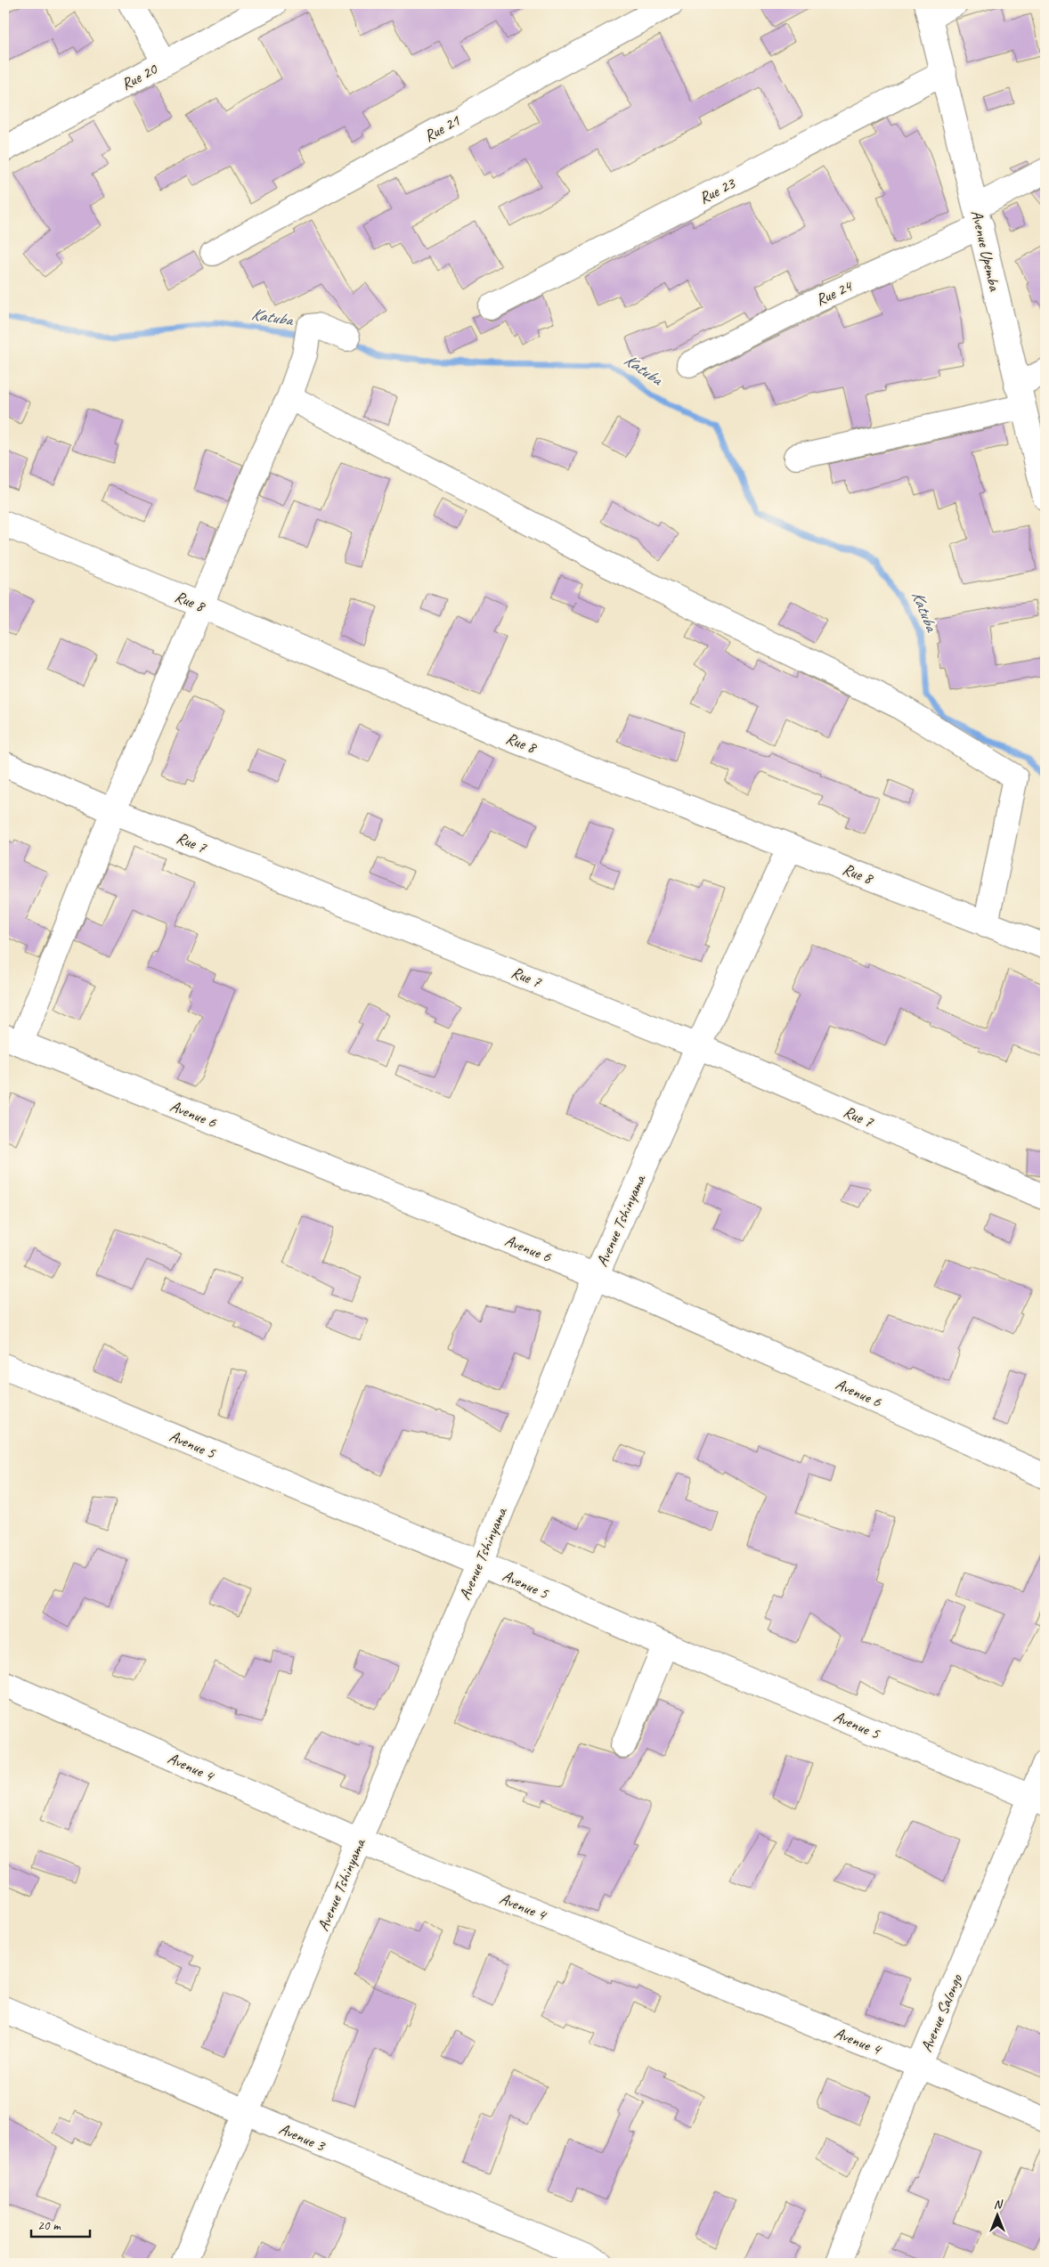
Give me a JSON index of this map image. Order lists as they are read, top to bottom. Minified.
{"streets":{"street":["Rue 20","Rue 21","Rue 23","Avenue Upemba","Rue 24","Rue 8","Rue 7","Avenue 6","Avenue Tshinyama","Avenue 5","Avenue 4","Avenue Salongo","Avenue 3"]},"crossings":[["Rue 23","Avenue Upemba"],["Avenue Upemba","Rue 24"],["Rue 8","Avenue Tshinyama"],["Rue 7","Avenue Tshinyama"],["Avenue 6","Avenue Tshinyama"],["Avenue Tshinyama","Avenue 5"],["Avenue Tshinyama","Avenue 4"],["Avenue Tshinyama","Avenue 3"],["Avenue 5","Avenue Salongo"],["Avenue 4","Avenue Salongo"]],"water":["Katuba"],"scale_bar":"20 m","north":"top"}
